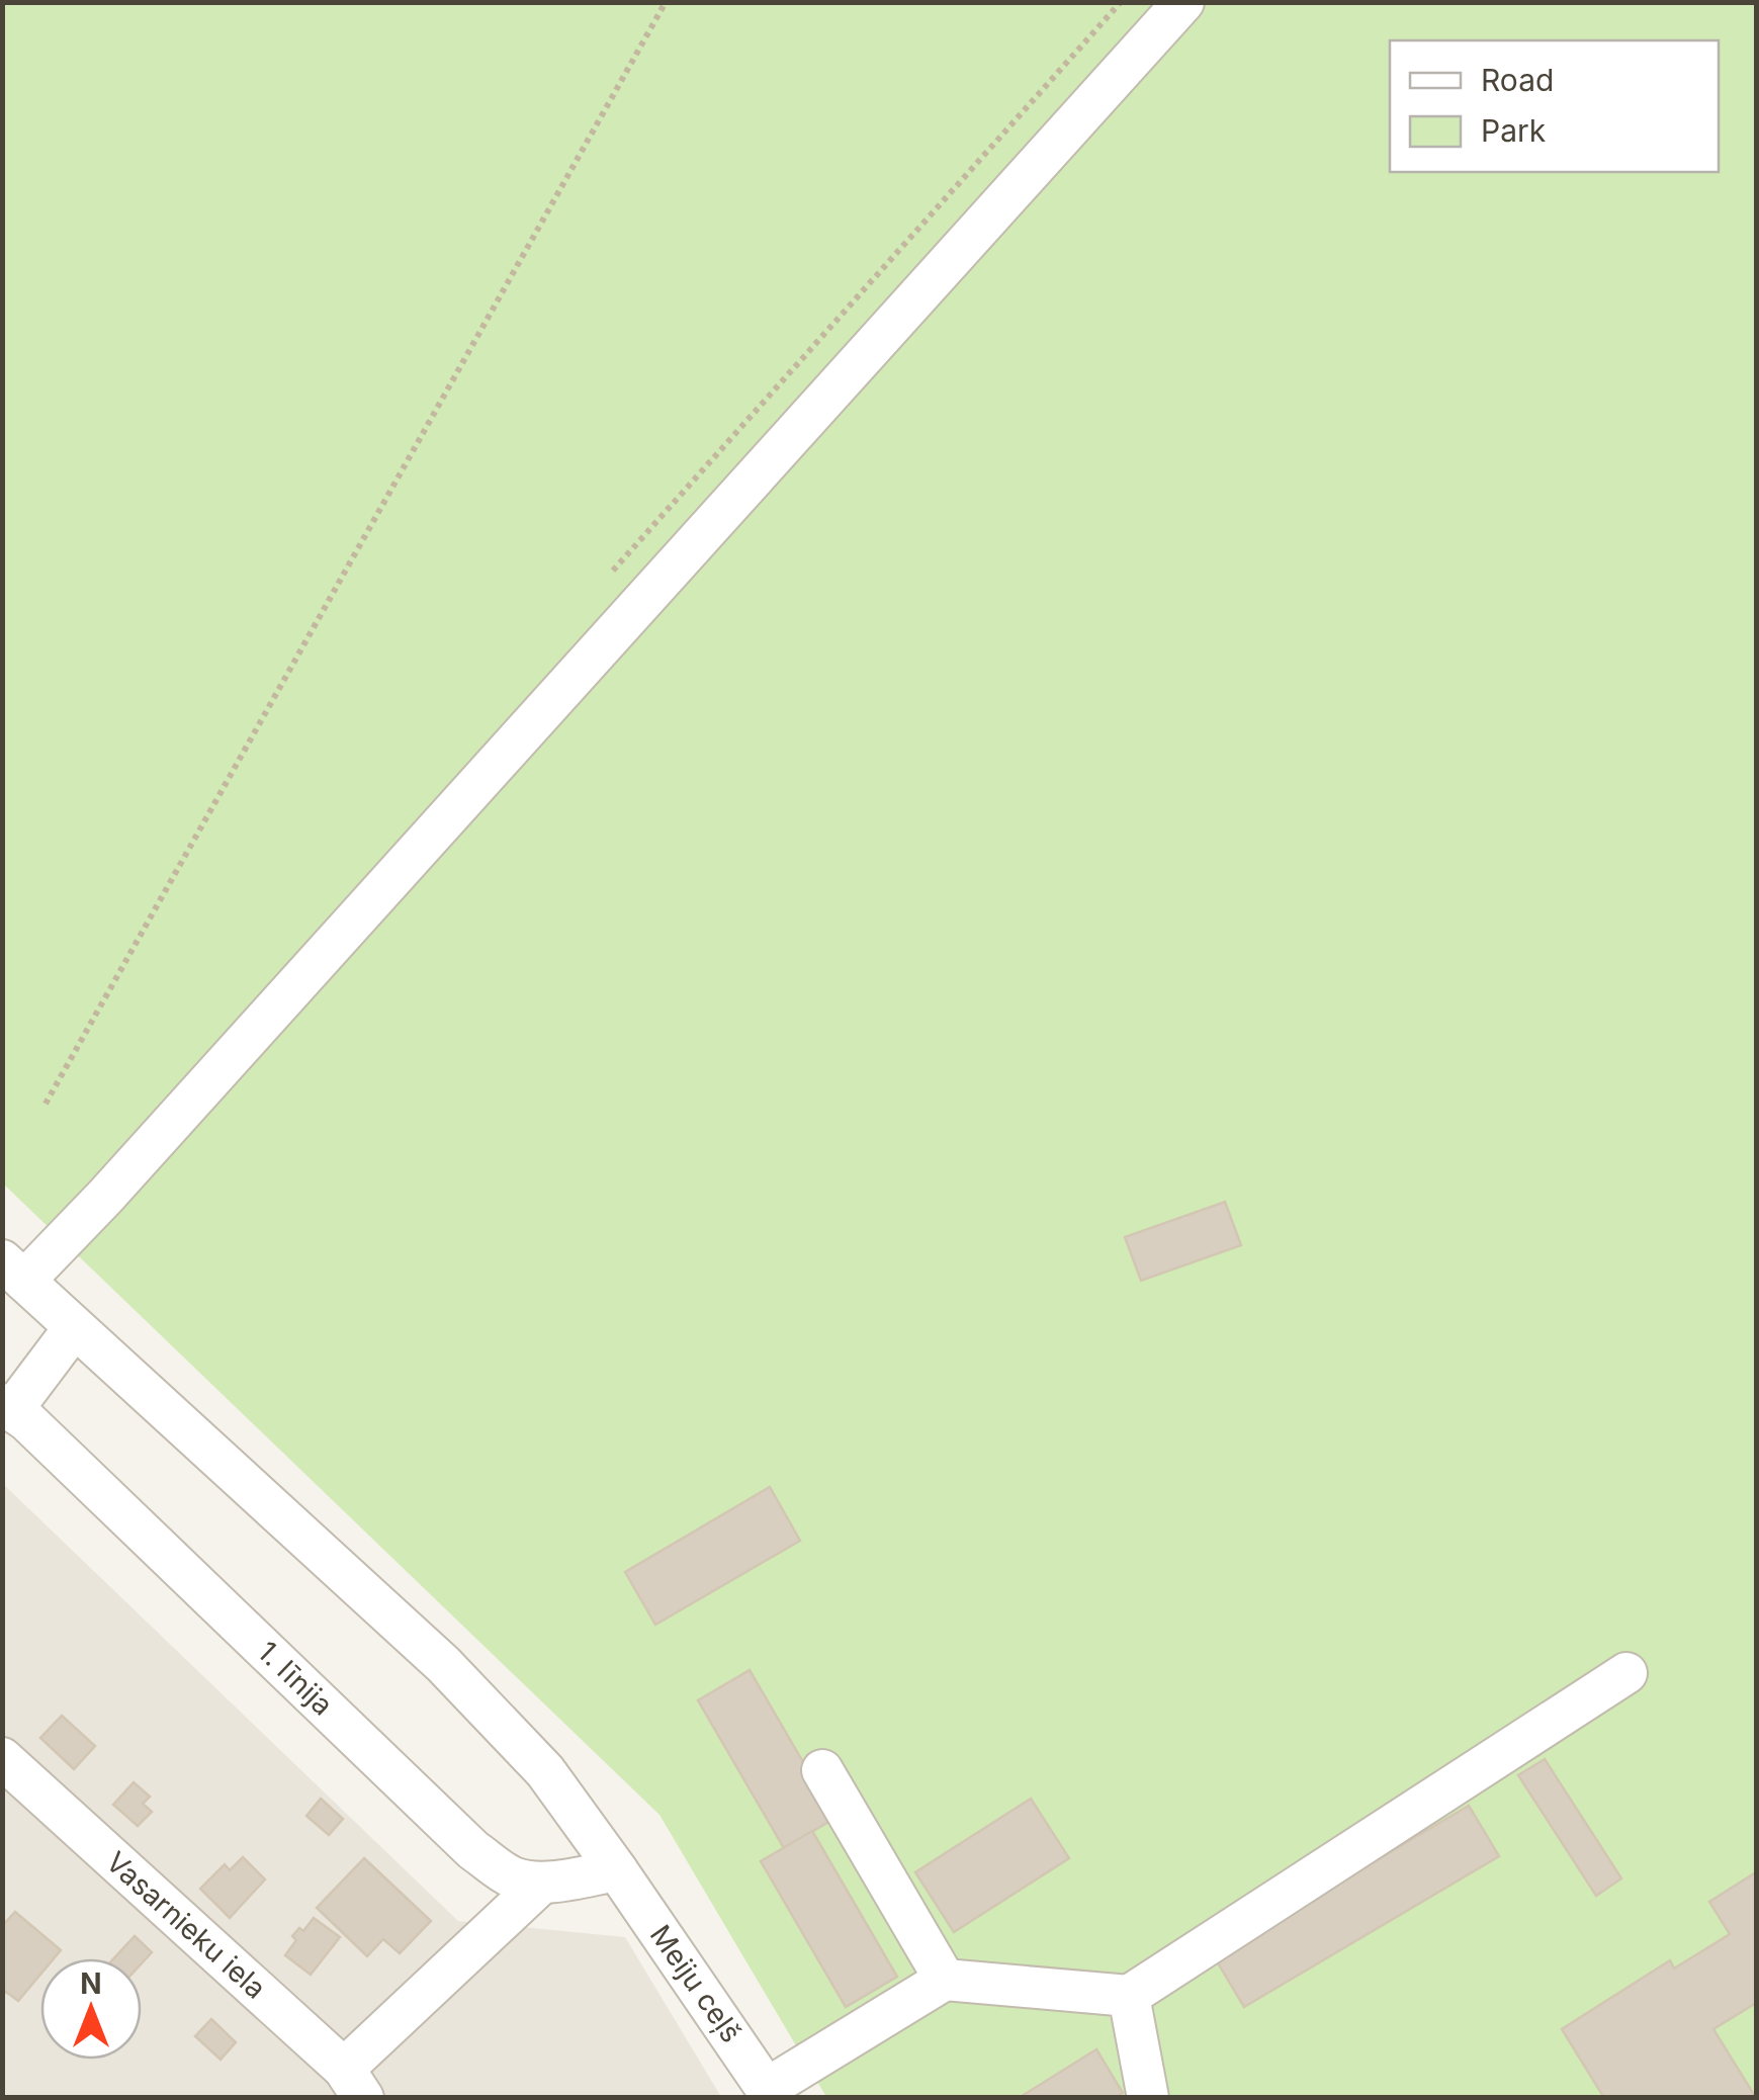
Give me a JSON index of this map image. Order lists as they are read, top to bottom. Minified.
{"streets":{"street":["1. līnija","Vasarnieku iela","Meiju ceļš"]},"crossings":[["1. līnija","Meiju ceļš"]],"legend":["Road","Park"],"north":"top"}
